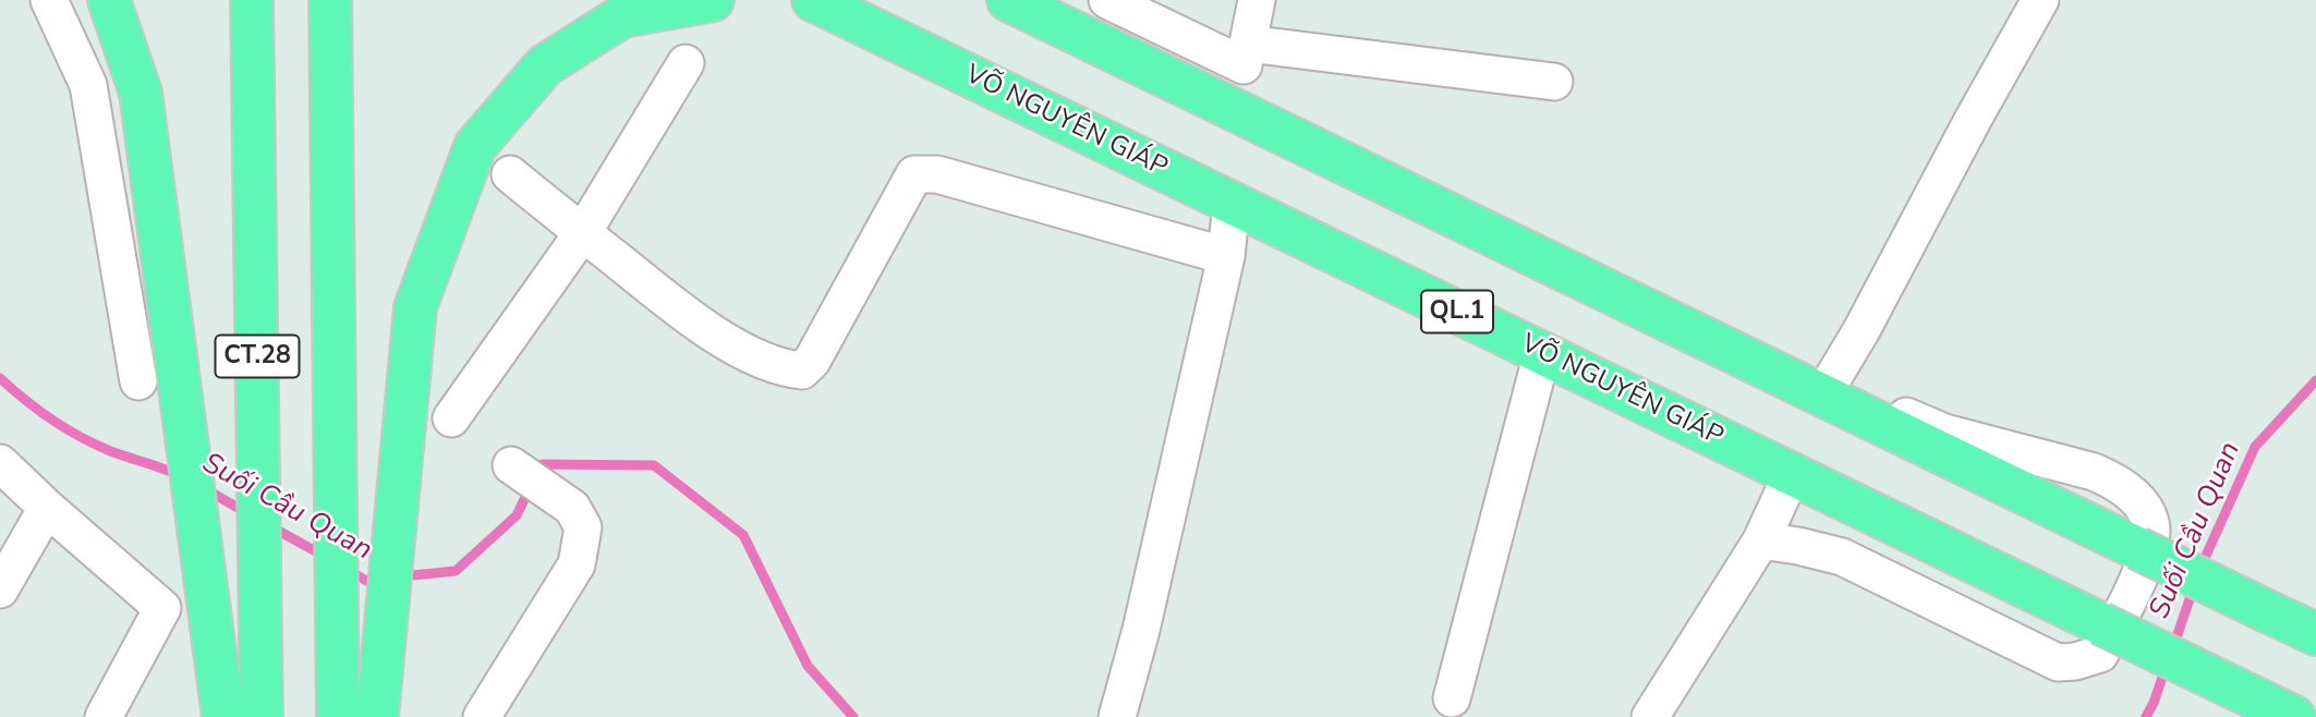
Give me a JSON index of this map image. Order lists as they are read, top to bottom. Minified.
{"streets":{"highway":["VÕ NGUYÊN GIÁP","QL.1","CT.28"]},"water":["Suối Cầu Quan"]}
